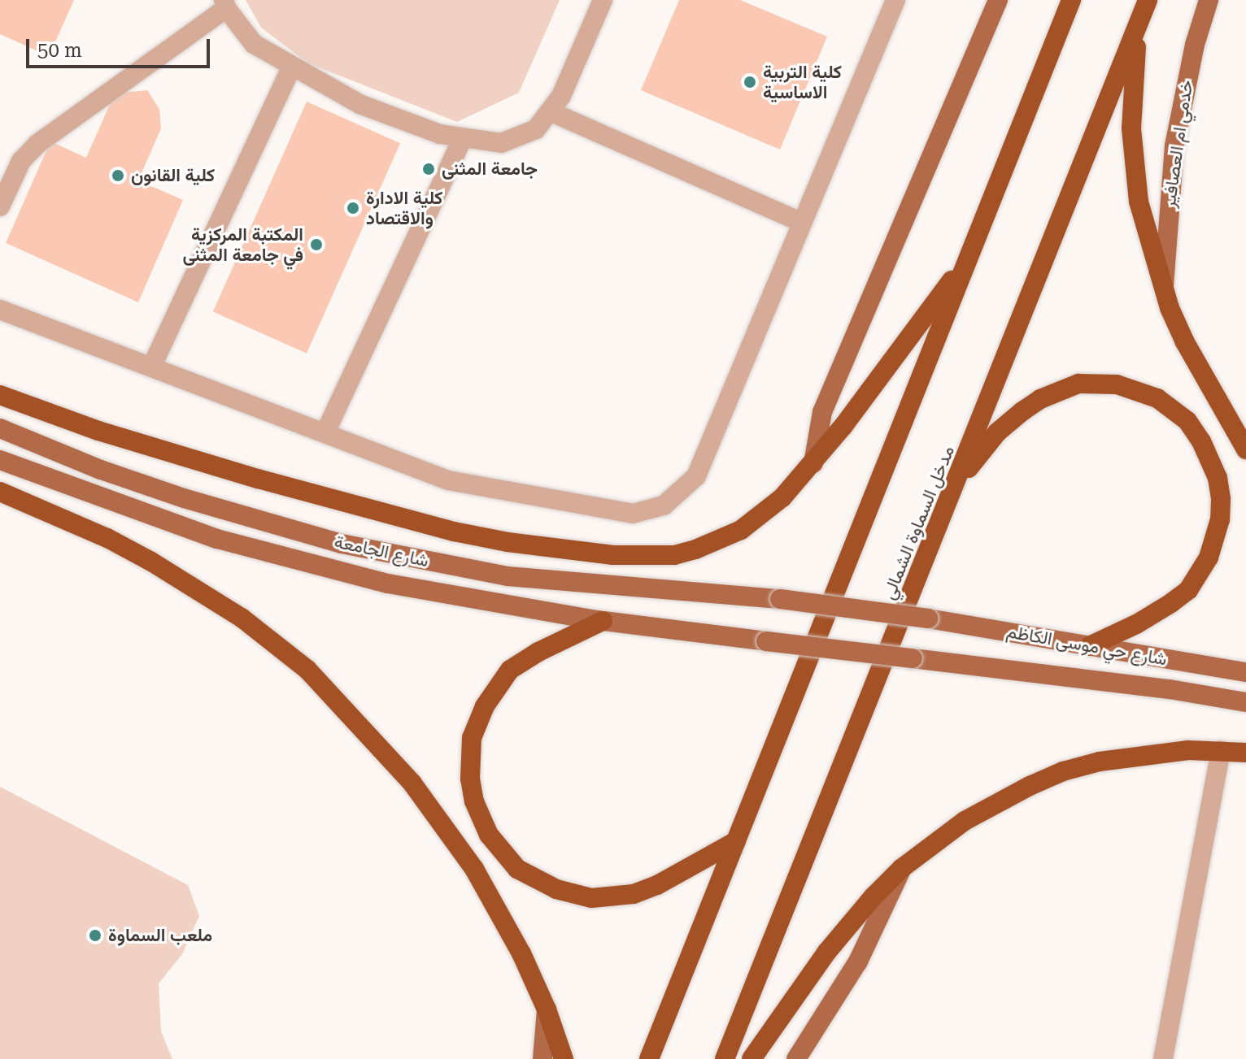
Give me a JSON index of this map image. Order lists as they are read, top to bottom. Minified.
{"streets":{"highway":["مدخل السماوة الشمالي"],"main road":["خدمي ام العصافير","شارع الجامعة","شارع حي موسى الكاظم"]},"crossings":[["شارع الجامعة","شارع حي موسى الكاظم"]],"places":["كلية التربية الاساسية","جامعة المثنى","كلية القانون","كلية الادارة والاقتصاد","المكتبة المركزية في جامعة المثنى","ملعب السماوة"],"scale_bar":"50 m"}
